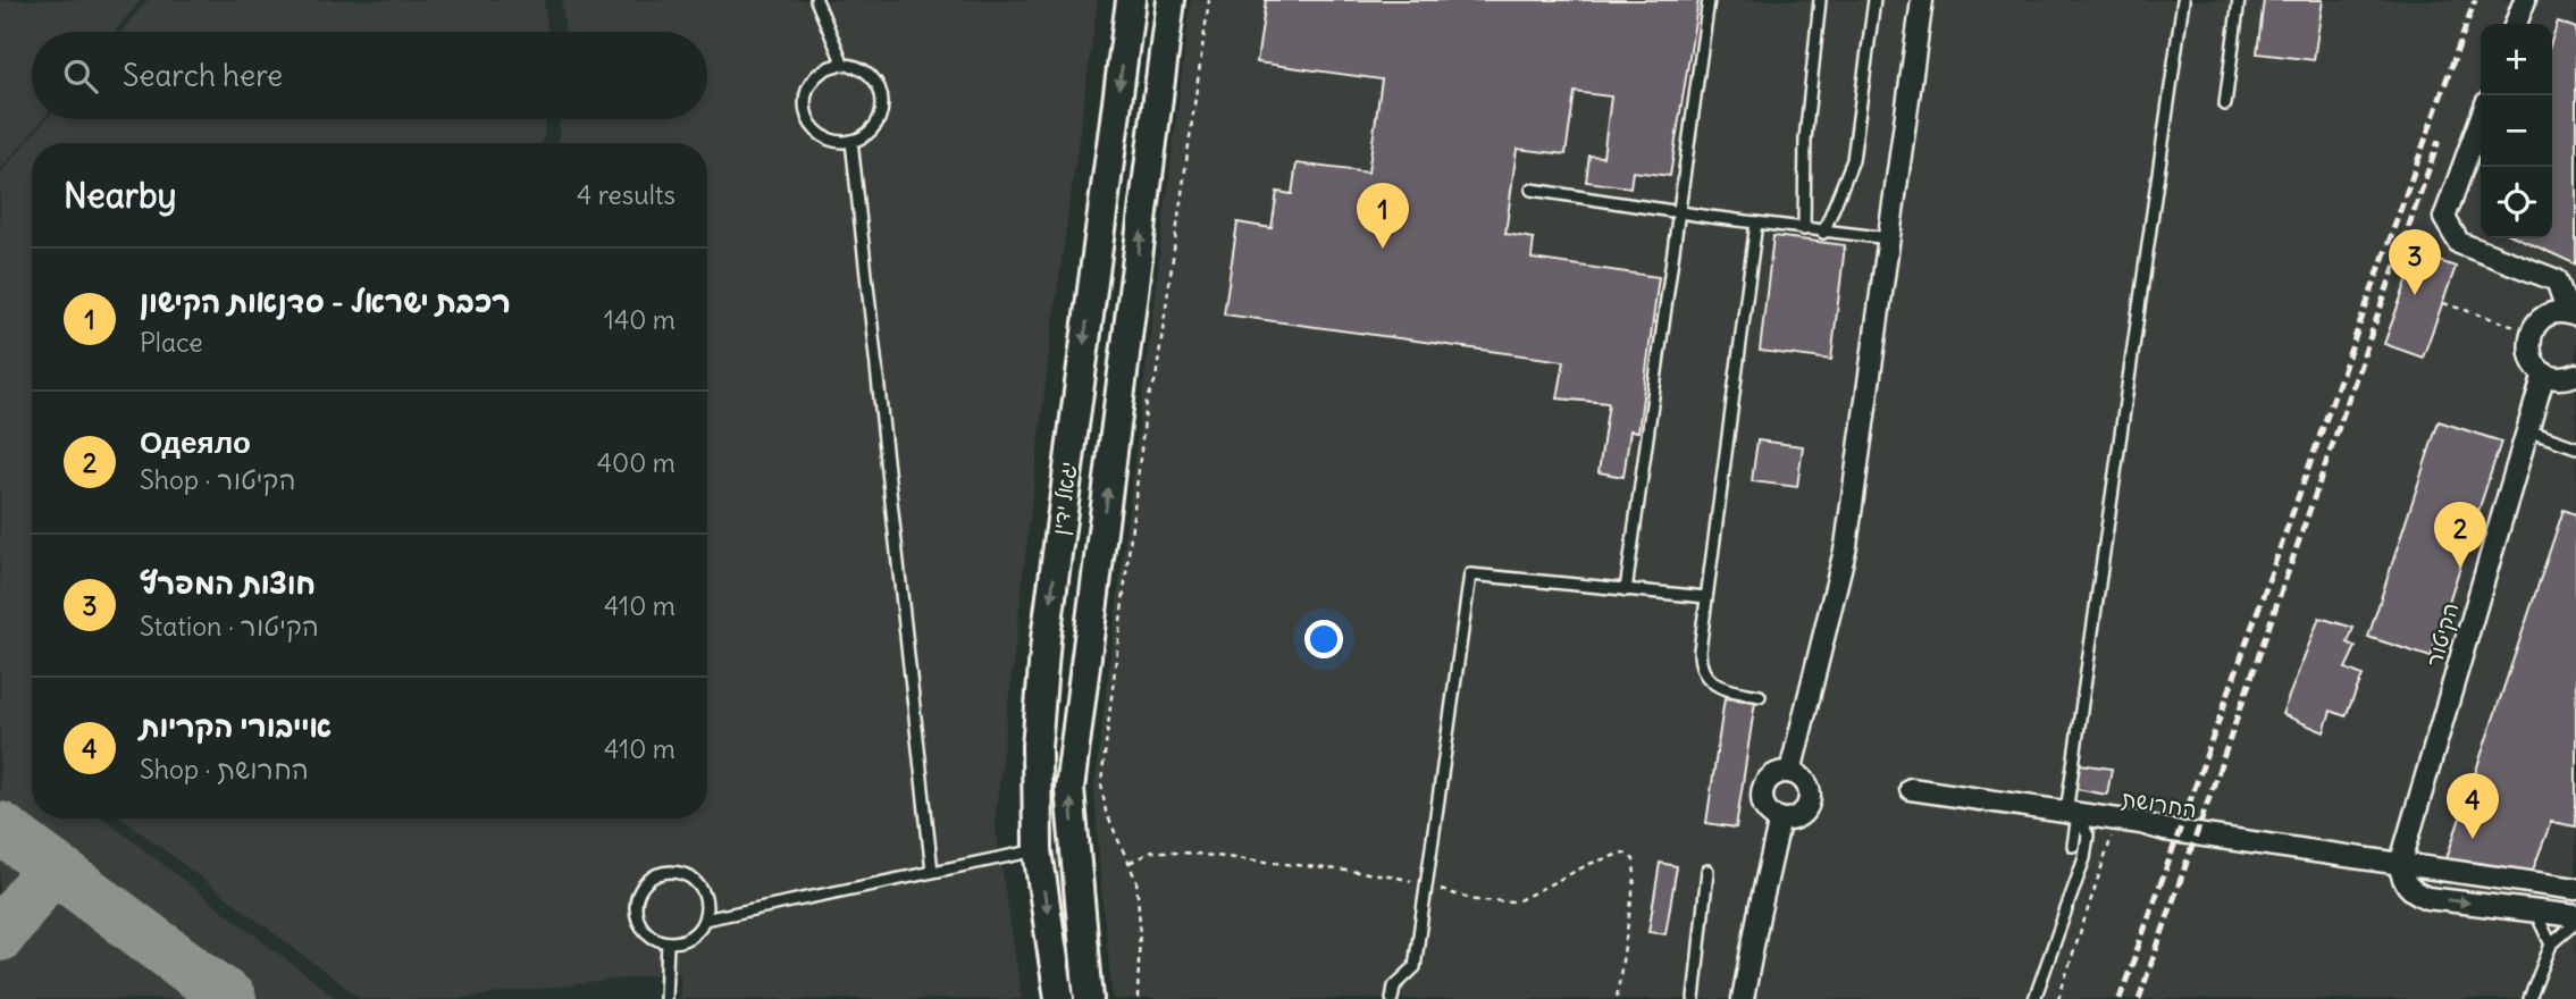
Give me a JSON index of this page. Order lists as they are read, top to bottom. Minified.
{"streets":{"main road":["יגאל ידין"],"street":["הקיטור","החרושת"]},"crossings":[["הקיטור","החרושת"]],"page":{"map_buttons":["+","−"],"search":"Search here","heading":["Nearby","4 results"],"pins":["1","3","2","4"],"list":[{"mark":"1","name":"רכבת ישראל - סדנאות הקישון","note":"Place","value":"140 m"},{"mark":"2","name":"Одеяло","note":"Shop · הקיטור","value":"400 m"},{"mark":"3","name":"חוצות המפרץ","note":"Station · הקיטור","value":"410 m"},{"mark":"4","name":"אייבורי הקריות","note":"Shop · החרושת","value":"410 m"}]}}
